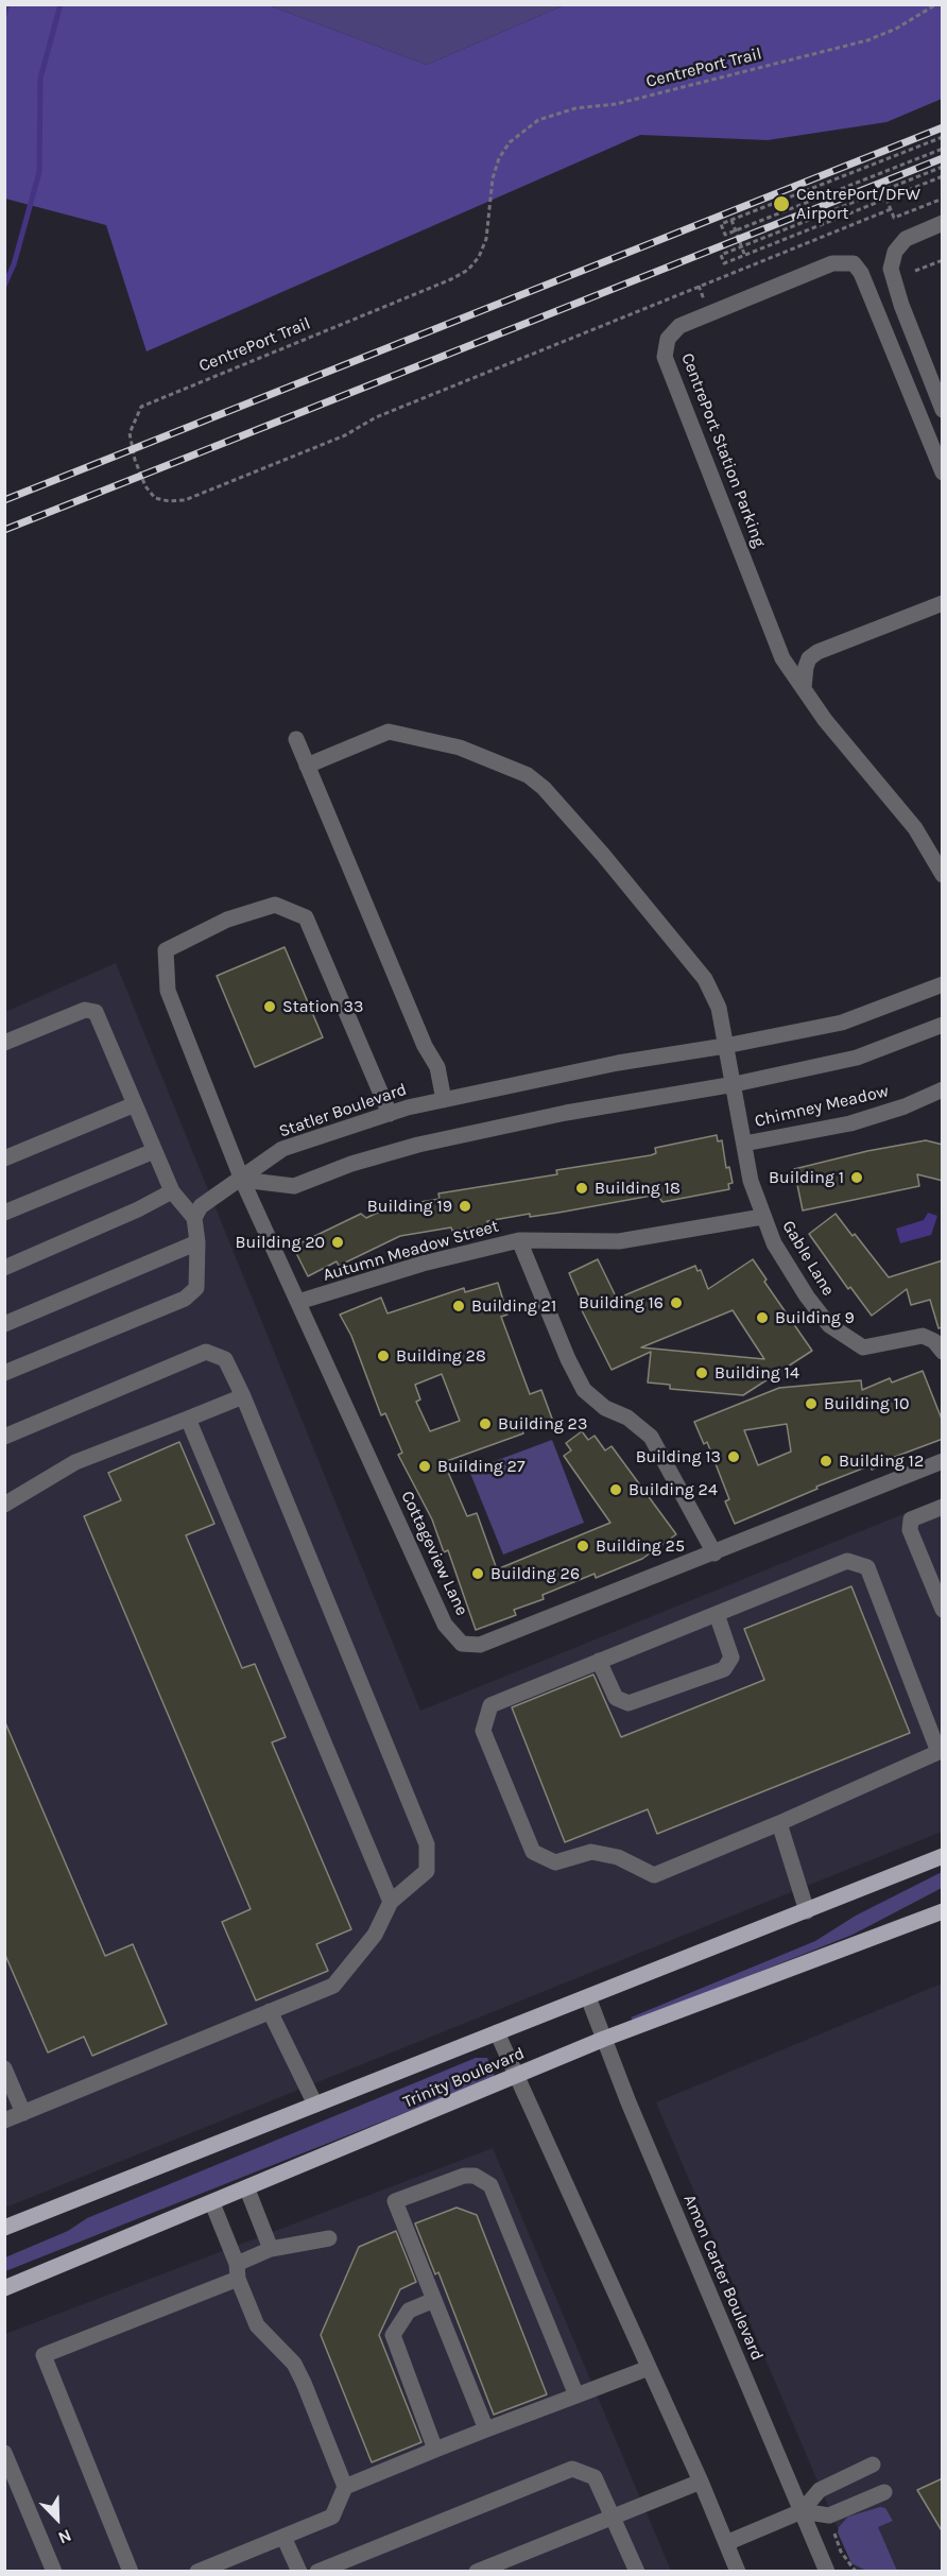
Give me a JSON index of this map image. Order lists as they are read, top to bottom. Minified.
{"streets":{"main road":["Trinity Boulevard"],"street":["CentrePort Station Parking","Chimney Meadow","Statler Boulevard","Autumn Meadow Street","Gable Lane","Cottageview Lane","Amon Carter Boulevard"],"path":["CentrePort Trail"]},"crossings":[["Chimney Meadow","Gable Lane"],["Statler Boulevard","Gable Lane"],["Statler Boulevard","Cottageview Lane"],["Autumn Meadow Street","Gable Lane"],["Autumn Meadow Street","Cottageview Lane"],["Trinity Boulevard","Amon Carter Boulevard"]],"places":["CentrePort/DFW Airport","Station 33","Building 1","Building 18","Building 19","Building 20","Building 16","Building 21","Building 9","Building 28","Building 14","Building 10","Building 23","Building 13","Building 12","Building 27","Building 24","Building 25","Building 26"],"north":"bottom right"}
